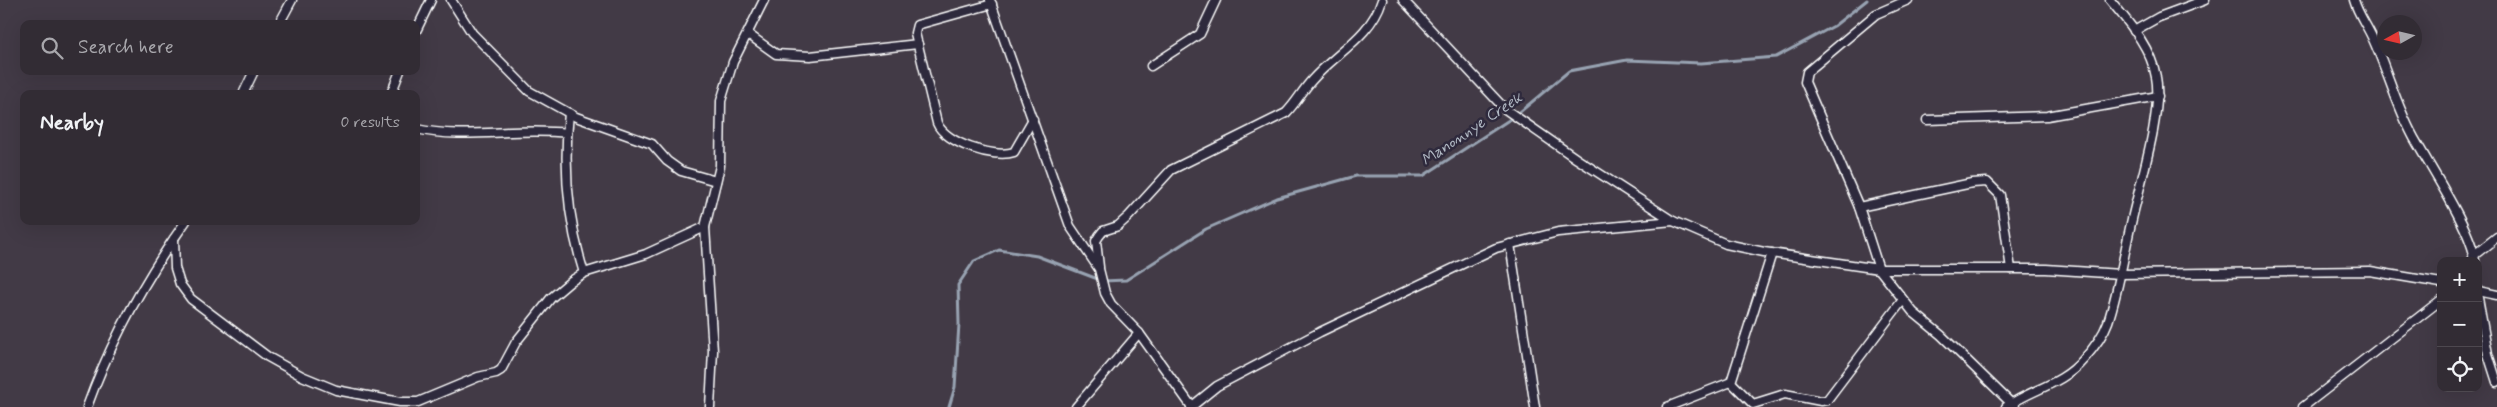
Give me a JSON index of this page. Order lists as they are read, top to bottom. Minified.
{"water":["Manonnye Creek"],"north":"left","page":{"search":"Search here","heading":["Nearby","0 results"],"map_buttons":["+","−"]}}
